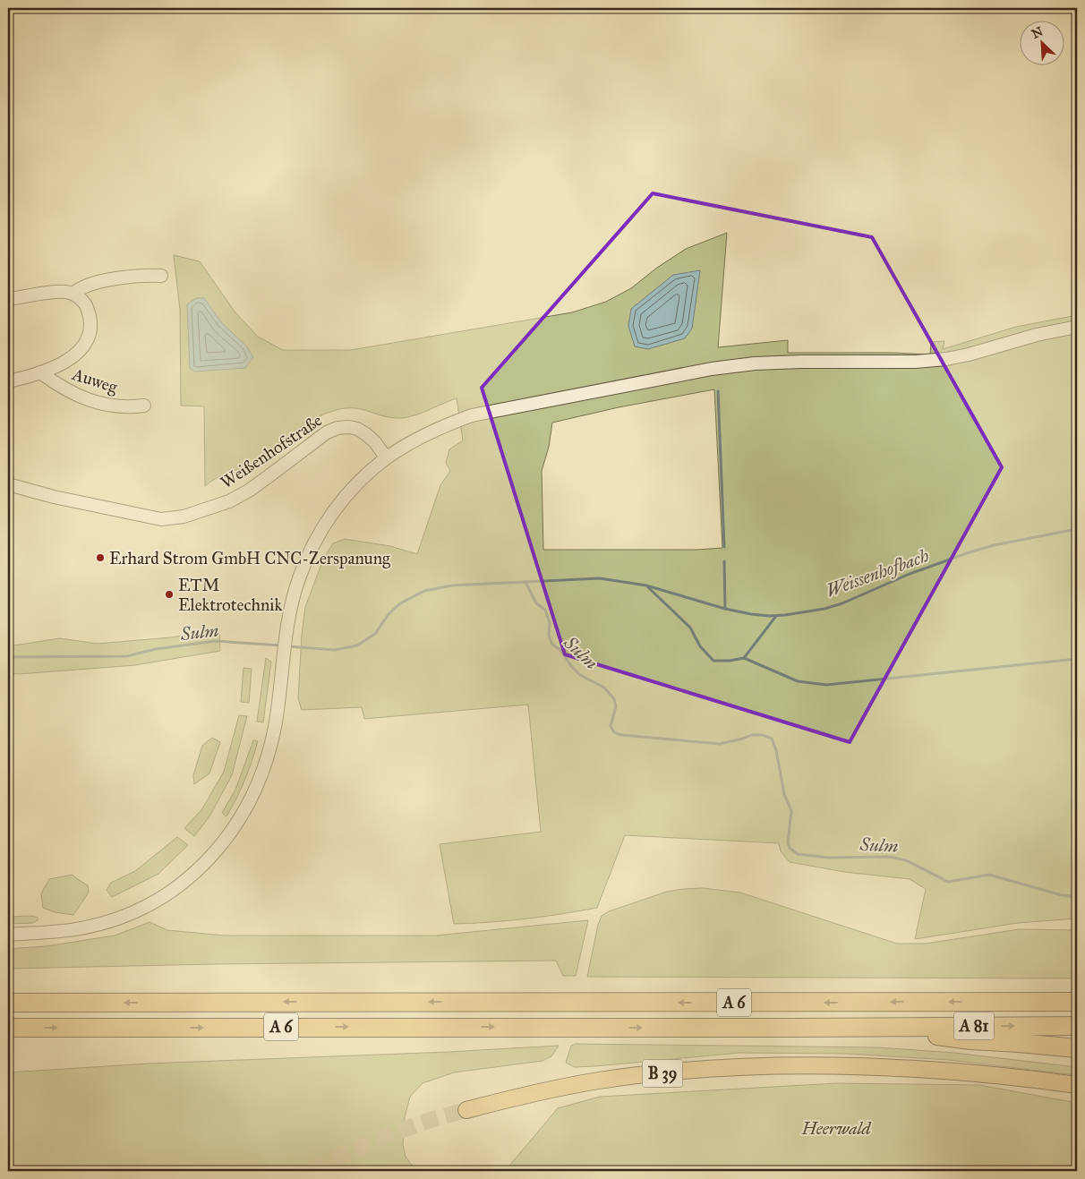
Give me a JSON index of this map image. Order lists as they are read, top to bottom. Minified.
{"streets":{"highway":["A 6","A 81"],"main road":["B 39"],"street":["Auweg","Weißenhofstraße"]},"crossings":[["A 6","A 81"]],"water":["Weissenhofbach","Sulm"],"parks":["Heerwald"],"places":["Erhard Strom GmbH CNC-Zerspanung","ETM Elektrotechnik"],"north":"top left"}
